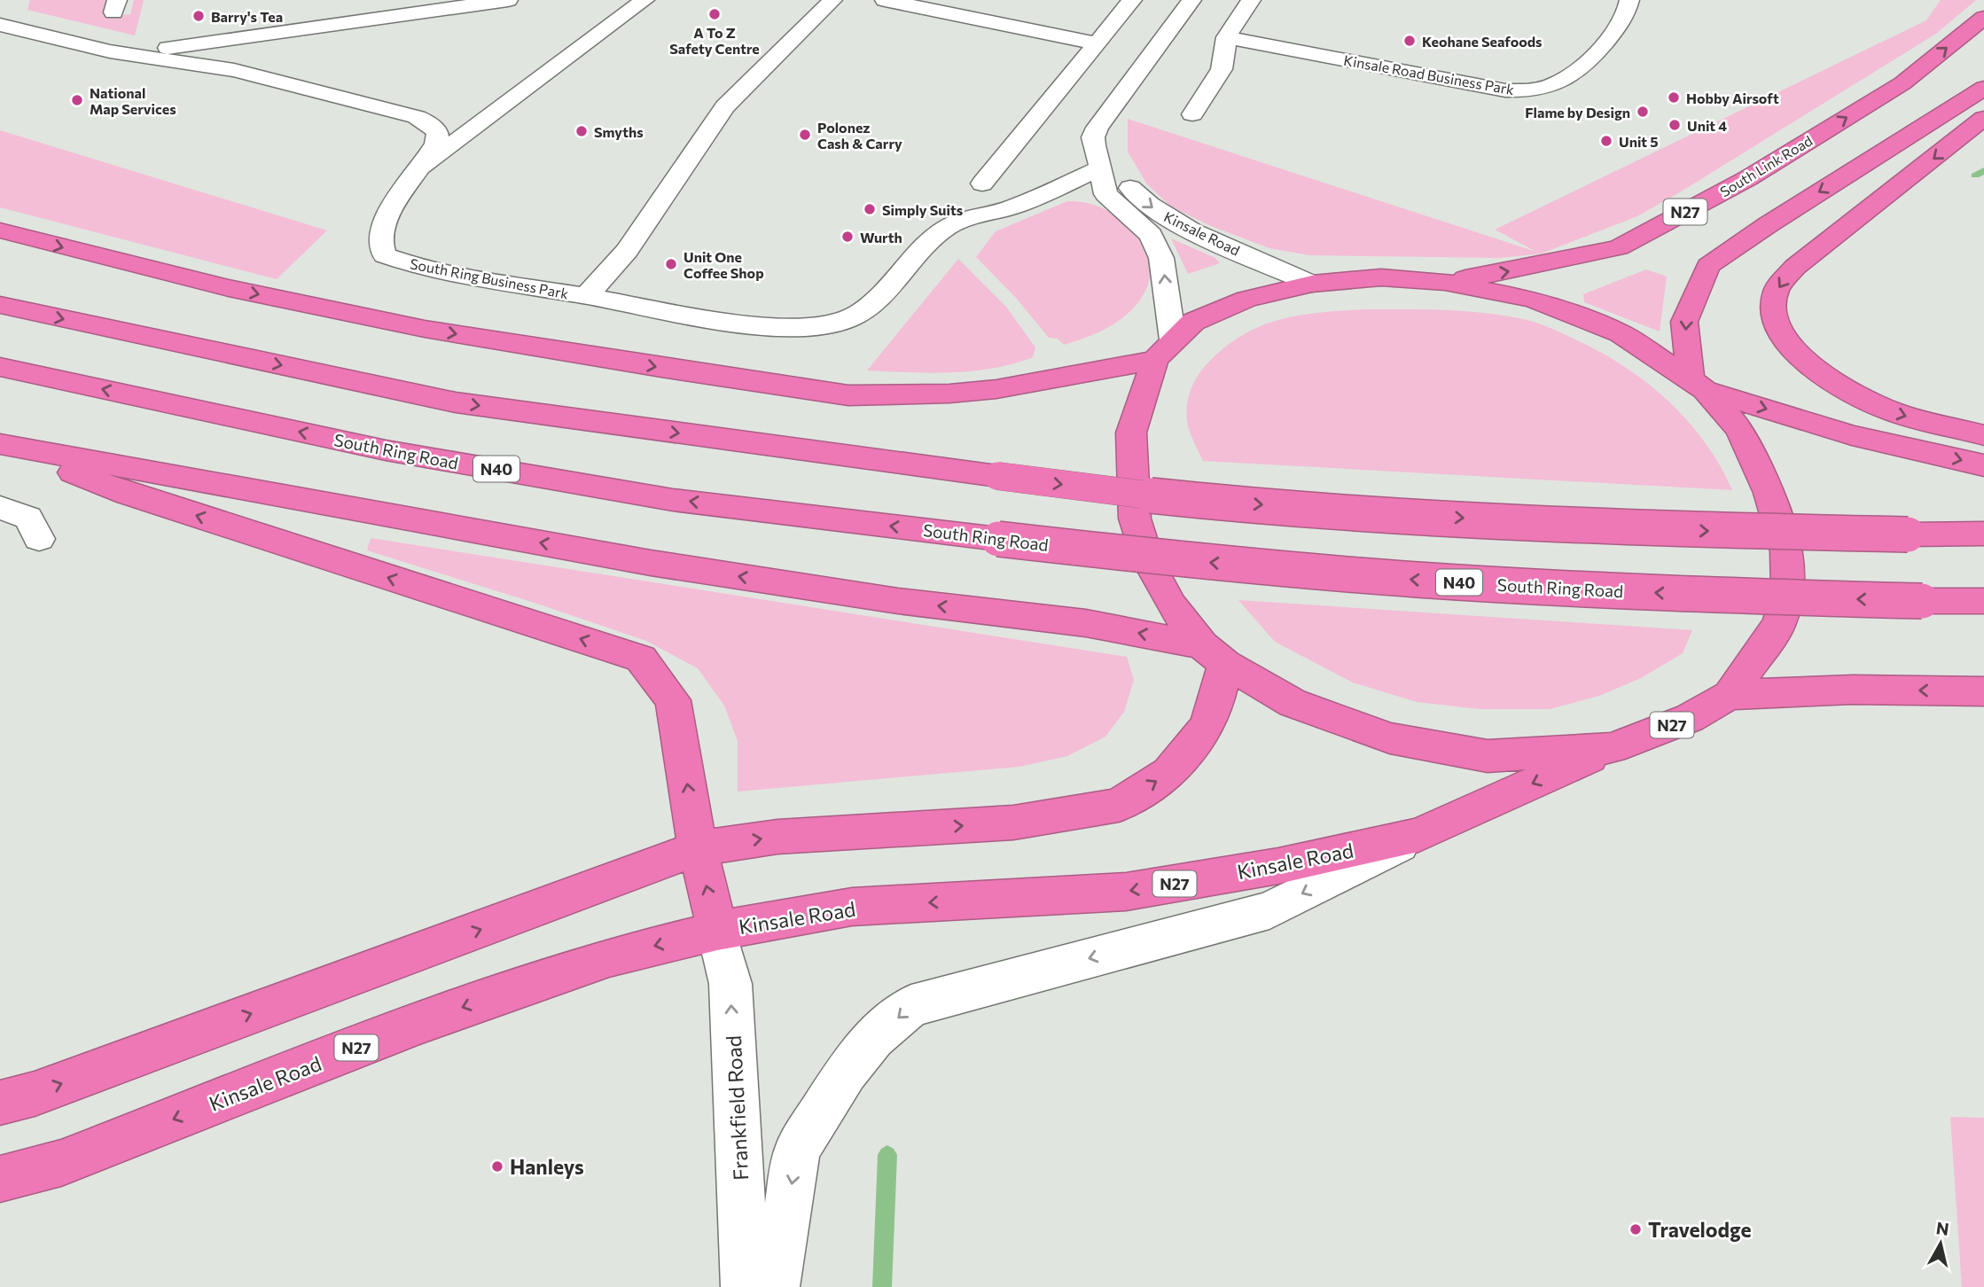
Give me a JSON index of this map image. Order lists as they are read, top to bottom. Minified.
{"streets":{"highway":["South Link Road","N27","Kinsale Road","South Ring Road","N40"],"street":["Kinsale Road Business Park","South Ring Business Park","Frankfield Road"]},"crossings":[["South Link Road","N27"],["N27","Kinsale Road"],["Kinsale Road","South Ring Business Park"],["Kinsale Road","Frankfield Road"]],"one_way":["South Link Road","Frankfield Road"],"places":["A To Z Safety Centre","Barry's Tea","Keohane Seafoods","Hobby Airsoft","National Map Services","Flame by Design","Unit 4","Smyths","Polonez Cash & Carry","Unit 5","Simply Suits","Wurth","Unit One Coffee Shop","Hanleys","Travelodge"],"north":"top"}
